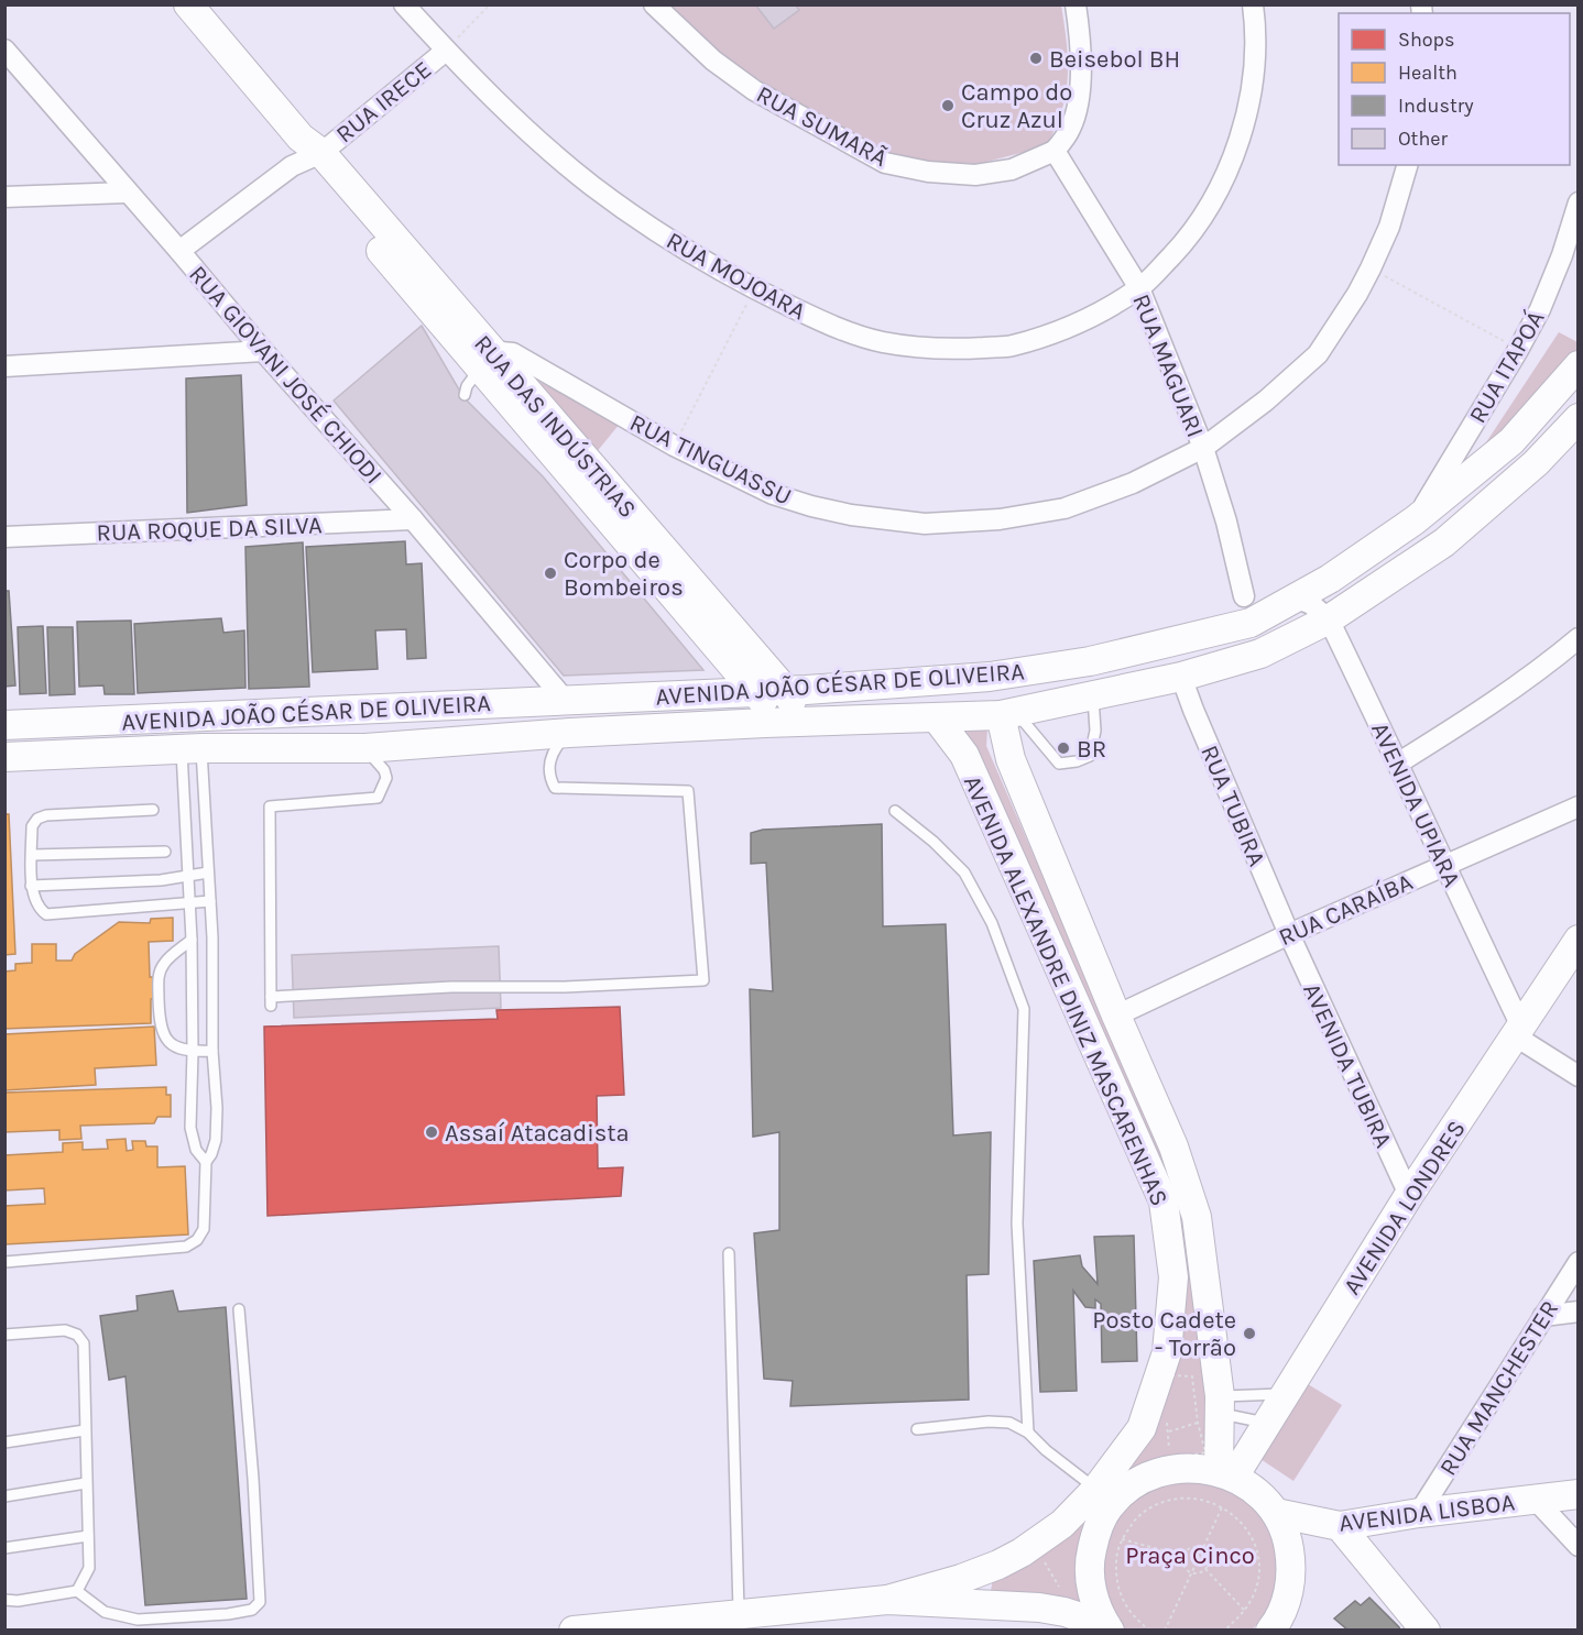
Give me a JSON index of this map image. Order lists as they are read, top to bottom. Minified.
{"streets":{"street":["RUA IRECE","RUA SUMARÃ","RUA MOJOARA","RUA MAGUARI","RUA ITAPOÁ","RUA GIOVANI JOSÉ CHIODI","RUA DAS INDÚSTRIAS","RUA TINGUASSU","RUA ROQUE DA SILVA","AVENIDA JOÃO CÉSAR DE OLIVEIRA","AVENIDA UPIARA","RUA TUBIRA","RUA CARAÍBA","AVENIDA ALEXANDRE DINIZ MASCARENHAS","AVENIDA TUBIRA","AVENIDA LONDRES","RUA MANCHESTER","AVENIDA LISBOA"]},"crossings":[["RUA IRECE","RUA MOJOARA"],["RUA IRECE","RUA GIOVANI JOSÉ CHIODI"],["RUA IRECE","RUA DAS INDÚSTRIAS"],["RUA SUMARÃ","RUA MAGUARI"],["RUA MOJOARA","RUA MAGUARI"],["RUA MAGUARI","RUA TINGUASSU"],["RUA ITAPOÁ","AVENIDA JOÃO CÉSAR DE OLIVEIRA"],["RUA GIOVANI JOSÉ CHIODI","RUA ROQUE DA SILVA"],["RUA GIOVANI JOSÉ CHIODI","AVENIDA JOÃO CÉSAR DE OLIVEIRA"],["RUA DAS INDÚSTRIAS","RUA TINGUASSU"],["RUA DAS INDÚSTRIAS","AVENIDA JOÃO CÉSAR DE OLIVEIRA"],["AVENIDA JOÃO CÉSAR DE OLIVEIRA","AVENIDA UPIARA"],["AVENIDA JOÃO CÉSAR DE OLIVEIRA","RUA TUBIRA"],["AVENIDA JOÃO CÉSAR DE OLIVEIRA","AVENIDA ALEXANDRE DINIZ MASCARENHAS"],["AVENIDA UPIARA","RUA CARAÍBA"],["AVENIDA UPIARA","AVENIDA LONDRES"],["RUA TUBIRA","RUA CARAÍBA"],["RUA TUBIRA","AVENIDA TUBIRA"],["RUA CARAÍBA","AVENIDA ALEXANDRE DINIZ MASCARENHAS"],["RUA CARAÍBA","AVENIDA TUBIRA"],["AVENIDA ALEXANDRE DINIZ MASCARENHAS","AVENIDA LONDRES"],["AVENIDA TUBIRA","AVENIDA LONDRES"],["RUA MANCHESTER","AVENIDA LISBOA"]],"parks":["Praça Cinco"],"places":["Beisebol BH","Campo do Cruz Azul","Corpo de Bombeiros","BR","Assaí Atacadista","Posto Cadete - Torrão"],"legend":["Shops","Health","Industry","Other"]}
